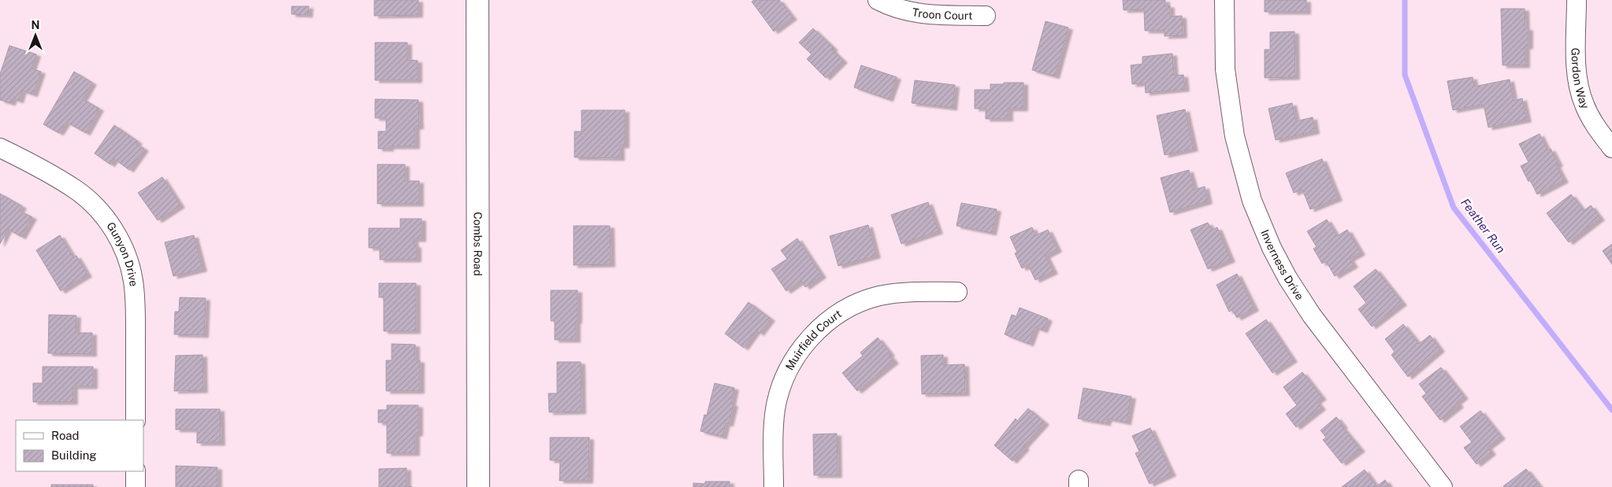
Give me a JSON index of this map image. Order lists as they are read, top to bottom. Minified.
{"streets":{"street":["Troon Court","Gordon Way","Combs Road","Gunyon Drive","Inverness Drive","Muirfield Court"]},"water":["Feather Run"],"legend":["Road","Building"],"north":"top"}
